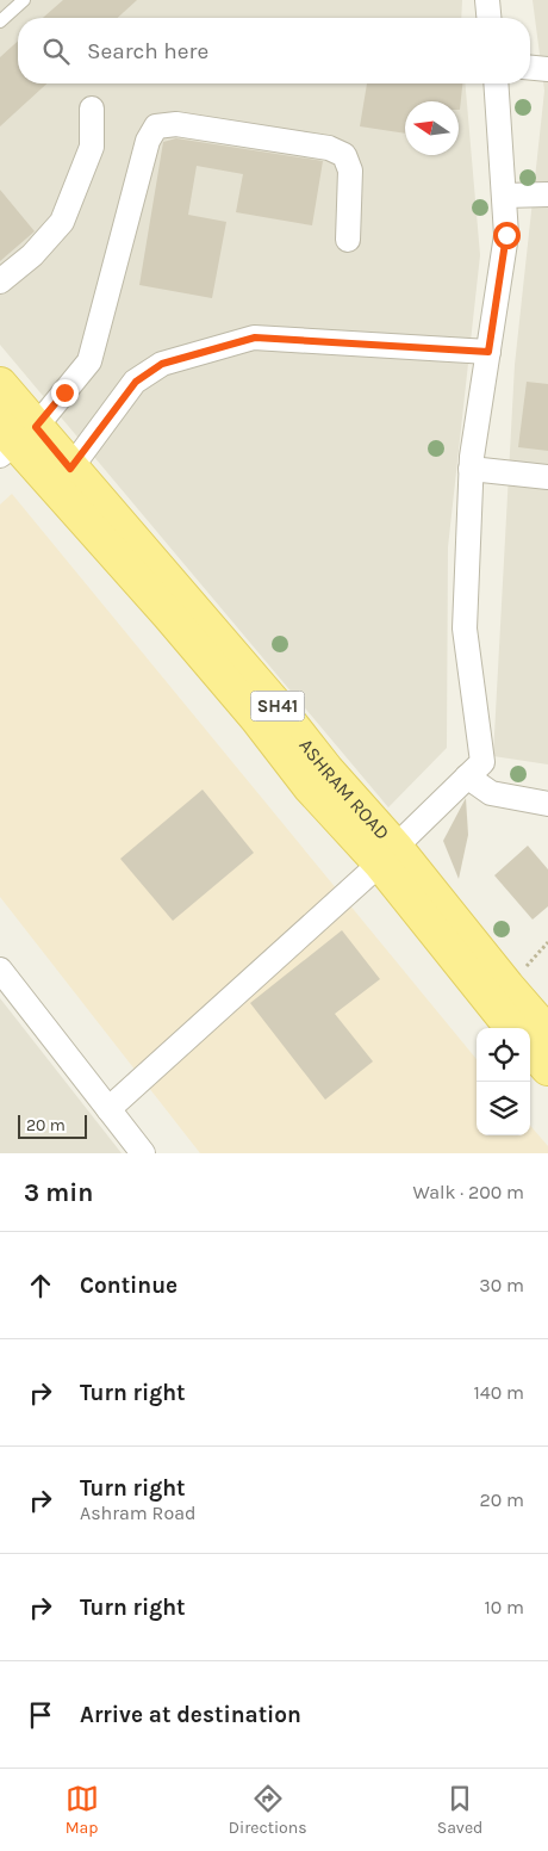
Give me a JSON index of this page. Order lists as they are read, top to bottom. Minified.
{"streets":{"main road":["SH41","ASHRAM ROAD"]},"scale_bar":"20 m","north":"left","page":{"search":"Search here","scale":"20 m","heading":["3 min","Walk · 200 m"],"list":[["Continue","30 m"],["Turn right","140 m"],["Turn right","Ashram Road","20 m"],["Turn right","10 m"],"Arrive at destination"],"nav":["Map","Directions","Saved"]}}
